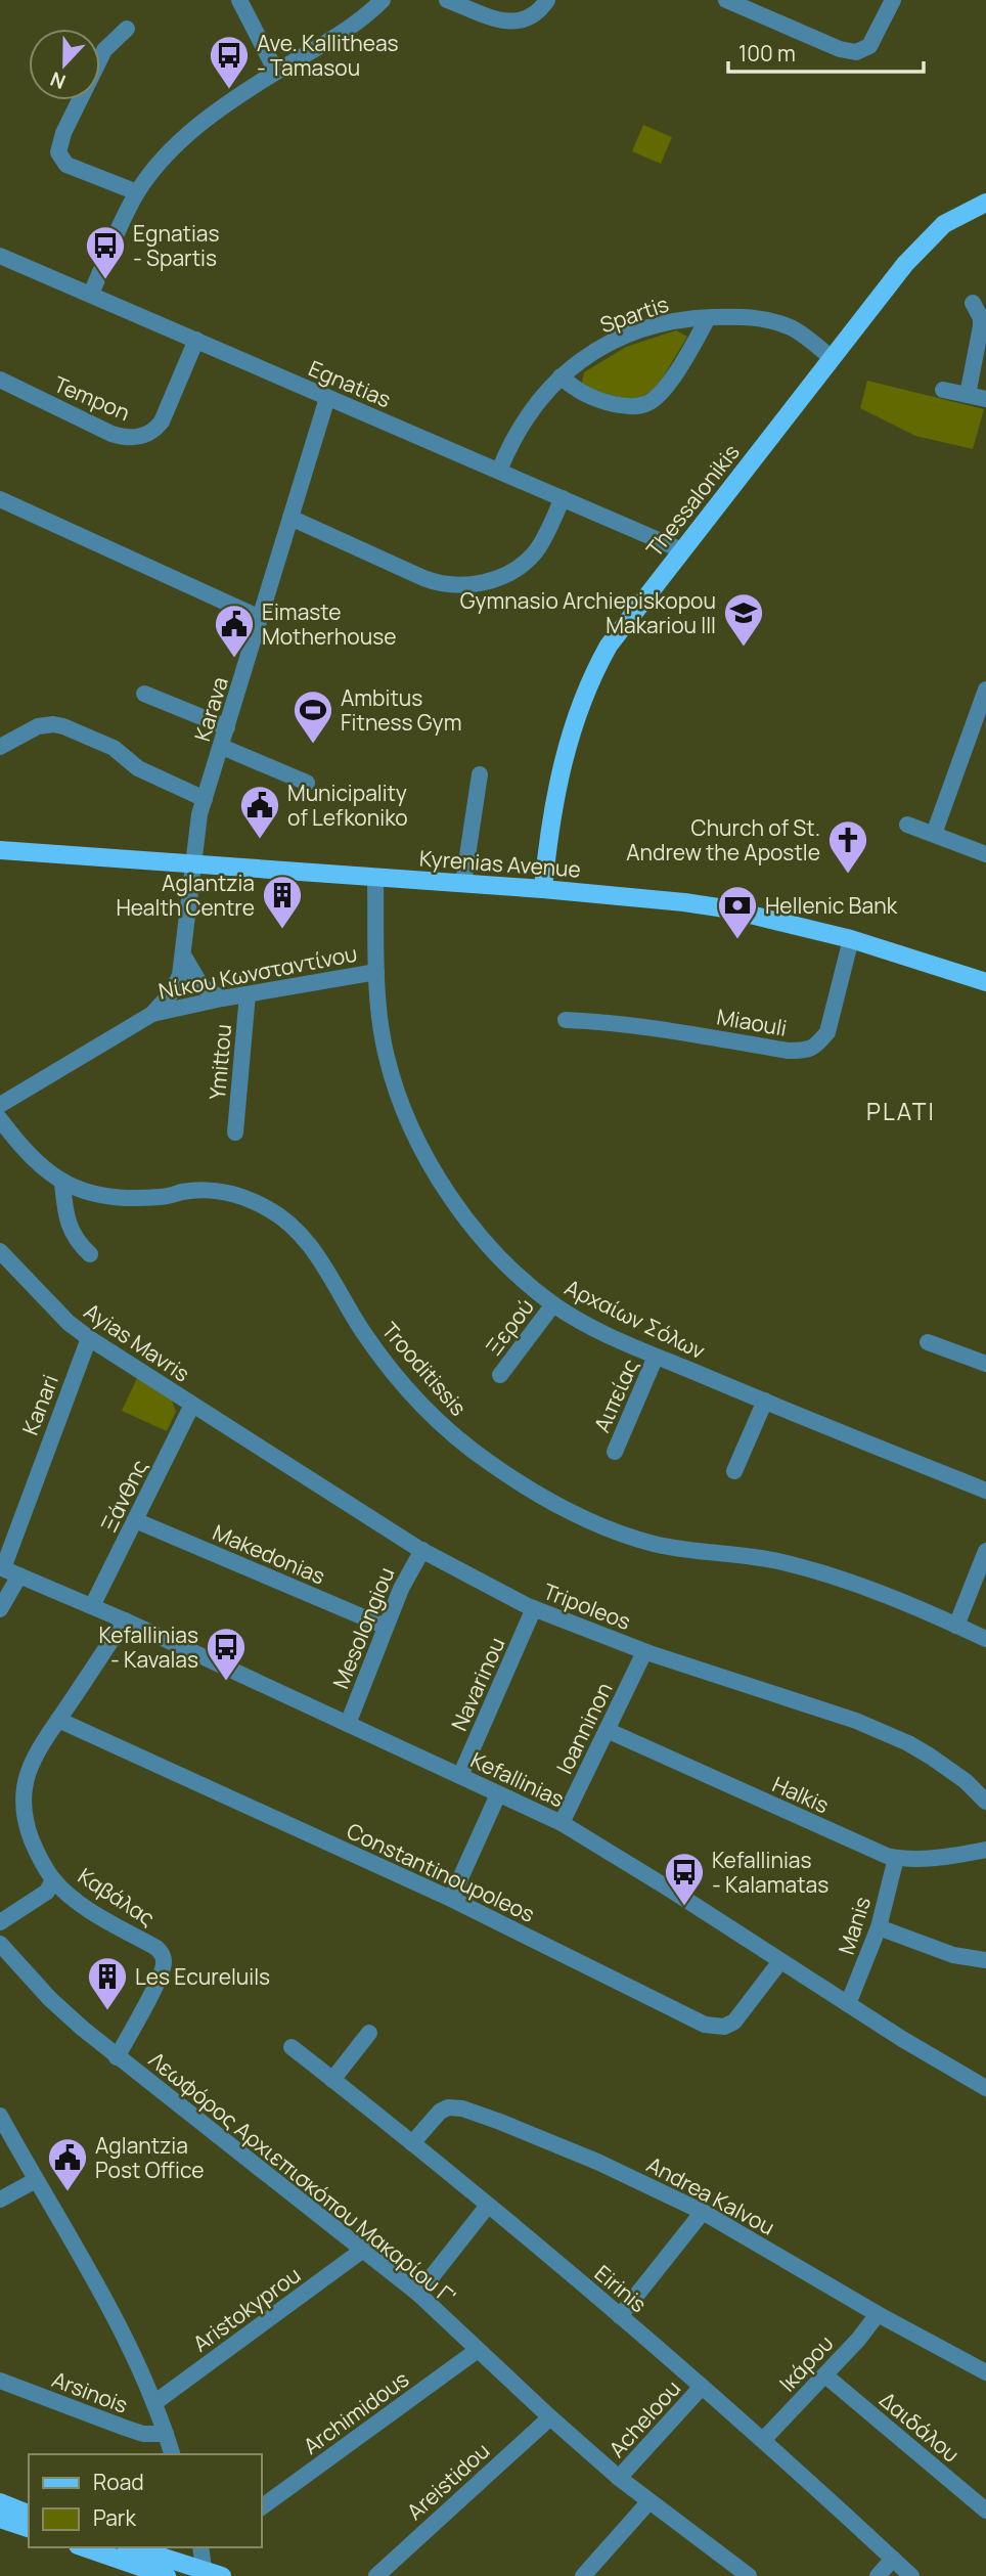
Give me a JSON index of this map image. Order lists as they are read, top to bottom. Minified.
{"streets":{"main road":["Thessalonikis","Kyrenias Avenue"],"street":["Spartis","Egnatias","Tempon","Karava","Νίκου Κωνσταντίνου","Miaouli","Ymittou","Αρχαίων Σόλων","Ξερού","Ayias Mavris","Trooditissis","Αιπείας","Kanari","Ξάνθης","Makedonias","Tripoleos","Mesolongiou","Navarinou","Ioanninon","Kefallinias","Halkis","Constantinoupoleos","Καβάλας","Manis","Λεωφόρος Αρχιεπισκόπου Μακαρίου Γ'","Andrea Kalvou","Eirinis","Aristokyprou","Ικάρου","Arsinois","Archimidous","Acheloou","Δαιδάλου","Areistidou"]},"crossings":[["Spartis","Egnatias"],["Spartis","Thessalonikis"],["Egnatias","Tempon"],["Egnatias","Thessalonikis"],["Egnatias","Karava"],["Thessalonikis","Kyrenias Avenue"],["Karava","Kyrenias Avenue"],["Karava","Νίκου Κωνσταντίνου"],["Kyrenias Avenue","Miaouli"],["Kyrenias Avenue","Αρχαίων Σόλων"],["Νίκου Κωνσταντίνου","Ymittou"],["Νίκου Κωνσταντίνου","Αρχαίων Σόλων"],["Αρχαίων Σόλων","Ξερού"],["Αρχαίων Σόλων","Αιπείας"],["Ayias Mavris","Kanari"],["Ayias Mavris","Ξάνθης"],["Ayias Mavris","Tripoleos"],["Kanari","Kefallinias"],["Ξάνθης","Makedonias"],["Ξάνθης","Tripoleos"],["Ξάνθης","Kefallinias"],["Makedonias","Mesolongiou"],["Tripoleos","Mesolongiou"],["Tripoleos","Navarinou"],["Tripoleos","Ioanninon"],["Mesolongiou","Kefallinias"],["Navarinou","Kefallinias"],["Ioanninon","Kefallinias"],["Ioanninon","Halkis"],["Kefallinias","Constantinoupoleos"],["Kefallinias","Καβάλας"],["Kefallinias","Manis"],["Halkis","Manis"],["Constantinoupoleos","Καβάλας"],["Καβάλας","Λεωφόρος Αρχιεπισκόπου Μακαρίου Γ'"],["Λεωφόρος Αρχιεπισκόπου Μακαρίου Γ'","Aristokyprou"],["Λεωφόρος Αρχιεπισκόπου Μακαρίου Γ'","Archimidous"],["Λεωφόρος Αρχιεπισκόπου Μακαρίου Γ'","Acheloou"],["Λεωφόρος Αρχιεπισκόπου Μακαρίου Γ'","Areistidou"],["Andrea Kalvou","Eirinis"],["Andrea Kalvou","Ικάρου"],["Eirinis","Ικάρου"],["Eirinis","Acheloou"],["Ικάρου","Δαιδάλου"]],"districts":["PLATI"],"places":{"bus stop":["Ave. Kallitheas - Tamasou","Egnatias - Spartis","Kefallinias - Kavalas","Kefallinias - Kalamatas"],"school or university":["Gymnasio Archiepiskopou Makariou III"],"public building":["Eimaste Motherhouse","Municipality of Lefkoniko","Aglantzia Post Office"],"sports":["Ambitus Fitness Gym"],"church":["Church of St. Andrew the Apostle"],"building":["Aglantzia Health Centre","Les Ecureluils"],"bank":["Hellenic Bank"]},"legend":["Road","Park"],"scale_bar":"100 m","north":"bottom"}
